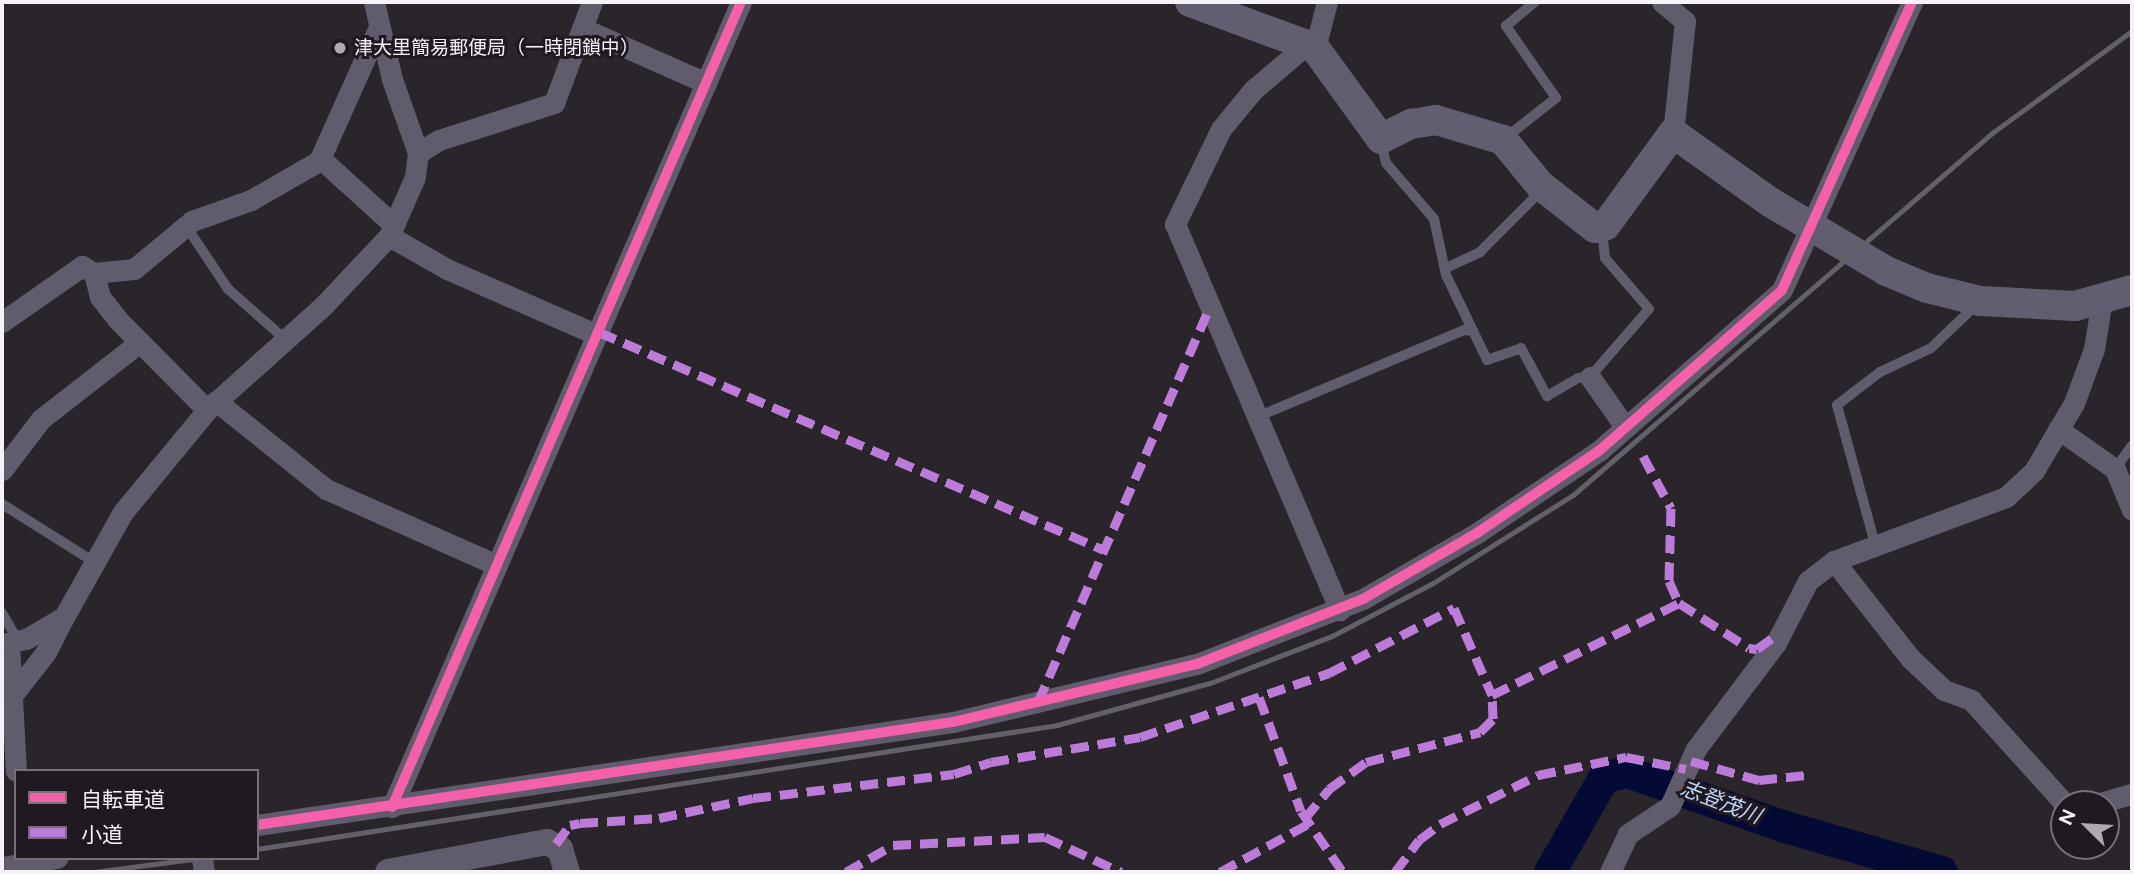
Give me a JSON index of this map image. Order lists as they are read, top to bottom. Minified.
{"water":["志登茂川"],"places":["津大里簡易郵便局（一時閉鎖中）"],"legend":["自転車道","小道"],"north":"top left"}
